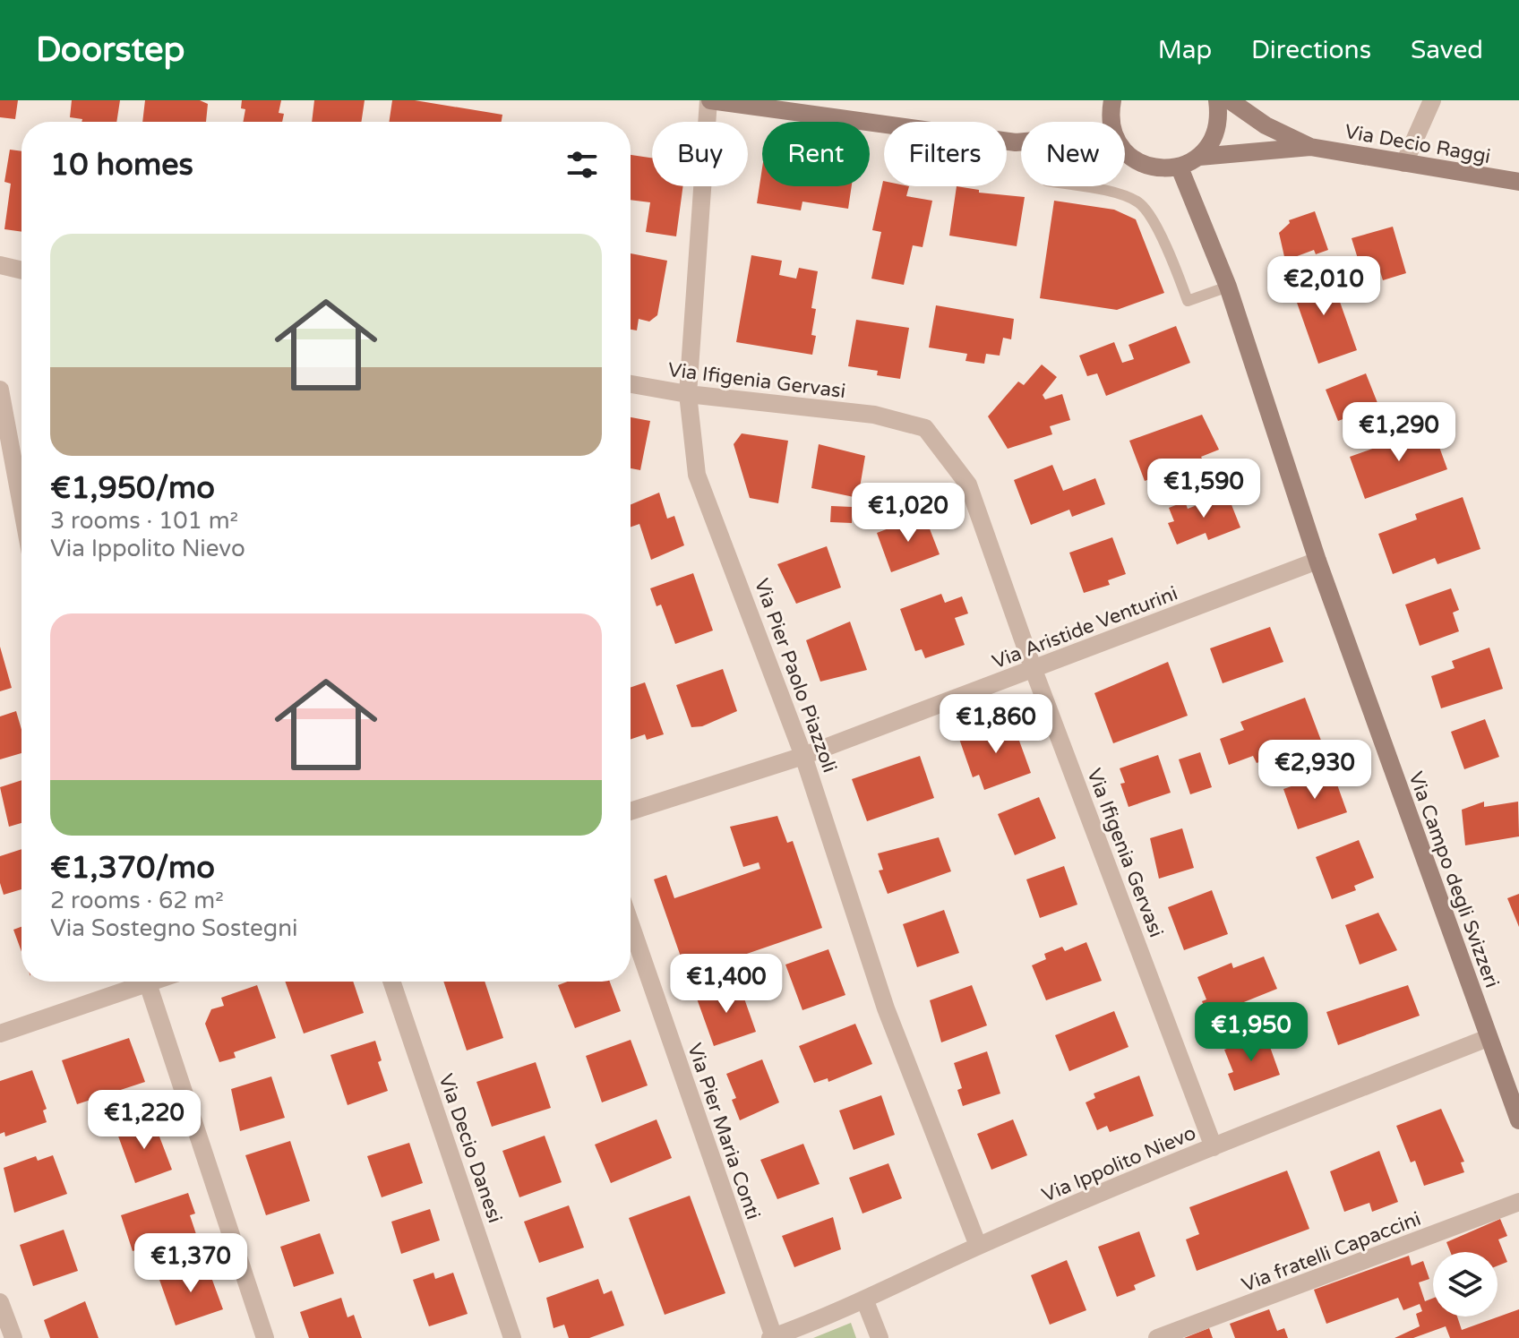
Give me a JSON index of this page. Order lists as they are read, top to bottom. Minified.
{"streets":{"main road":["Via Decio Raggi","Via Campo degli Svizzeri"],"street":["Via Ifigenia Gervasi","Via Aristide Venturini","Via Pier Paolo Piazzoli","Via Pier Maria Conti","Via Decio Danesi","Via Ippolito Nievo","Via fratelli Capaccini"]},"crossings":[["Via Ifigenia Gervasi","Via Aristide Venturini"],["Via Ifigenia Gervasi","Via Pier Paolo Piazzoli"],["Via Ifigenia Gervasi","Via Ippolito Nievo"],["Via Aristide Venturini","Via Pier Paolo Piazzoli"],["Via Aristide Venturini","Via Campo degli Svizzeri"],["Via Pier Paolo Piazzoli","Via Ippolito Nievo"],["Via Campo degli Svizzeri","Via Ippolito Nievo"],["Via Pier Maria Conti","Via Ippolito Nievo"]],"page":{"header":"Doorstep","nav":["Map","Directions","Saved"],"chip":["Buy","Rent","Filters","New"],"heading":"10 homes","list":[{"name":"€1,950/mo","note":"3 rooms · 101 m² · Via Ippolito Nievo"},{"name":"€1,370/mo","note":"2 rooms · 62 m² · Via Sostegno Sostegni"}],"price":["€2,010","€1,290","€1,590","€1,020","€1,860","€2,930","€1,400","€1,950","€1,220","€1,370"]}}
